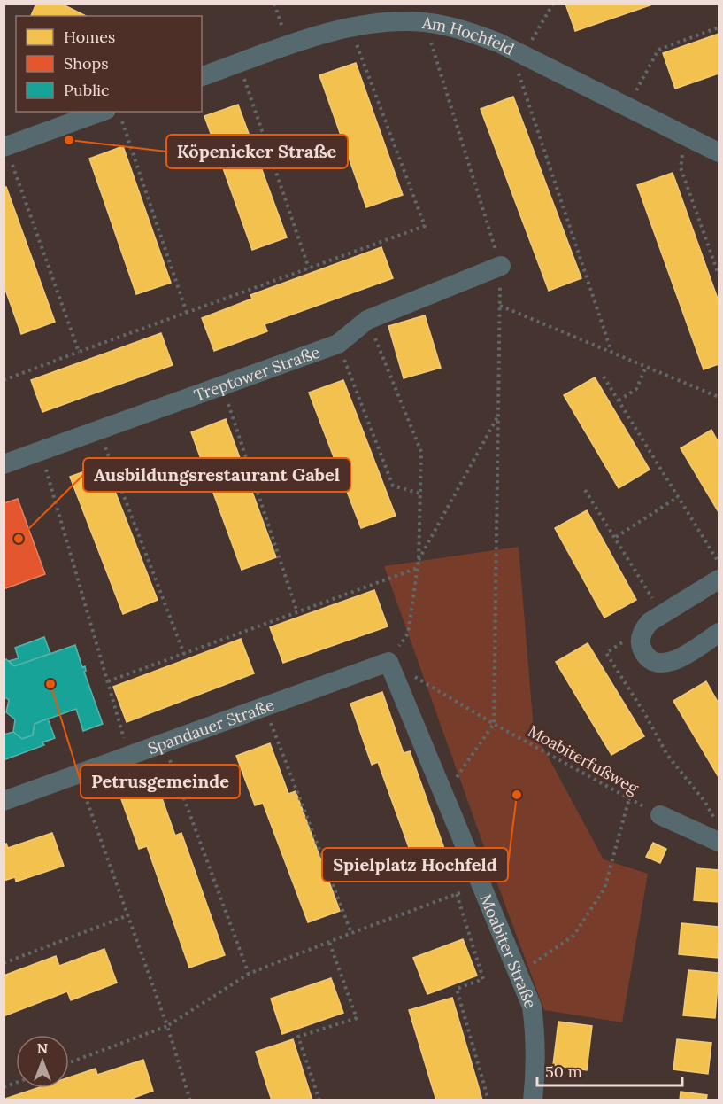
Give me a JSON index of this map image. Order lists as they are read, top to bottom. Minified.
{"streets":{"street":["Am Hochfeld","Treptower Straße","Spandauer Straße","Moabiter Straße"],"path":["Moabiterfußweg"]},"crossings":[["Spandauer Straße","Moabiterfußweg"],["Spandauer Straße","Moabiter Straße"],["Moabiterfußweg","Moabiter Straße"]],"places":["Köpenicker Straße","Ausbildungsrestaurant Gabel","Petrusgemeinde","Spielplatz Hochfeld"],"legend":["Homes","Shops","Public"],"scale_bar":"50 m","north":"top"}
